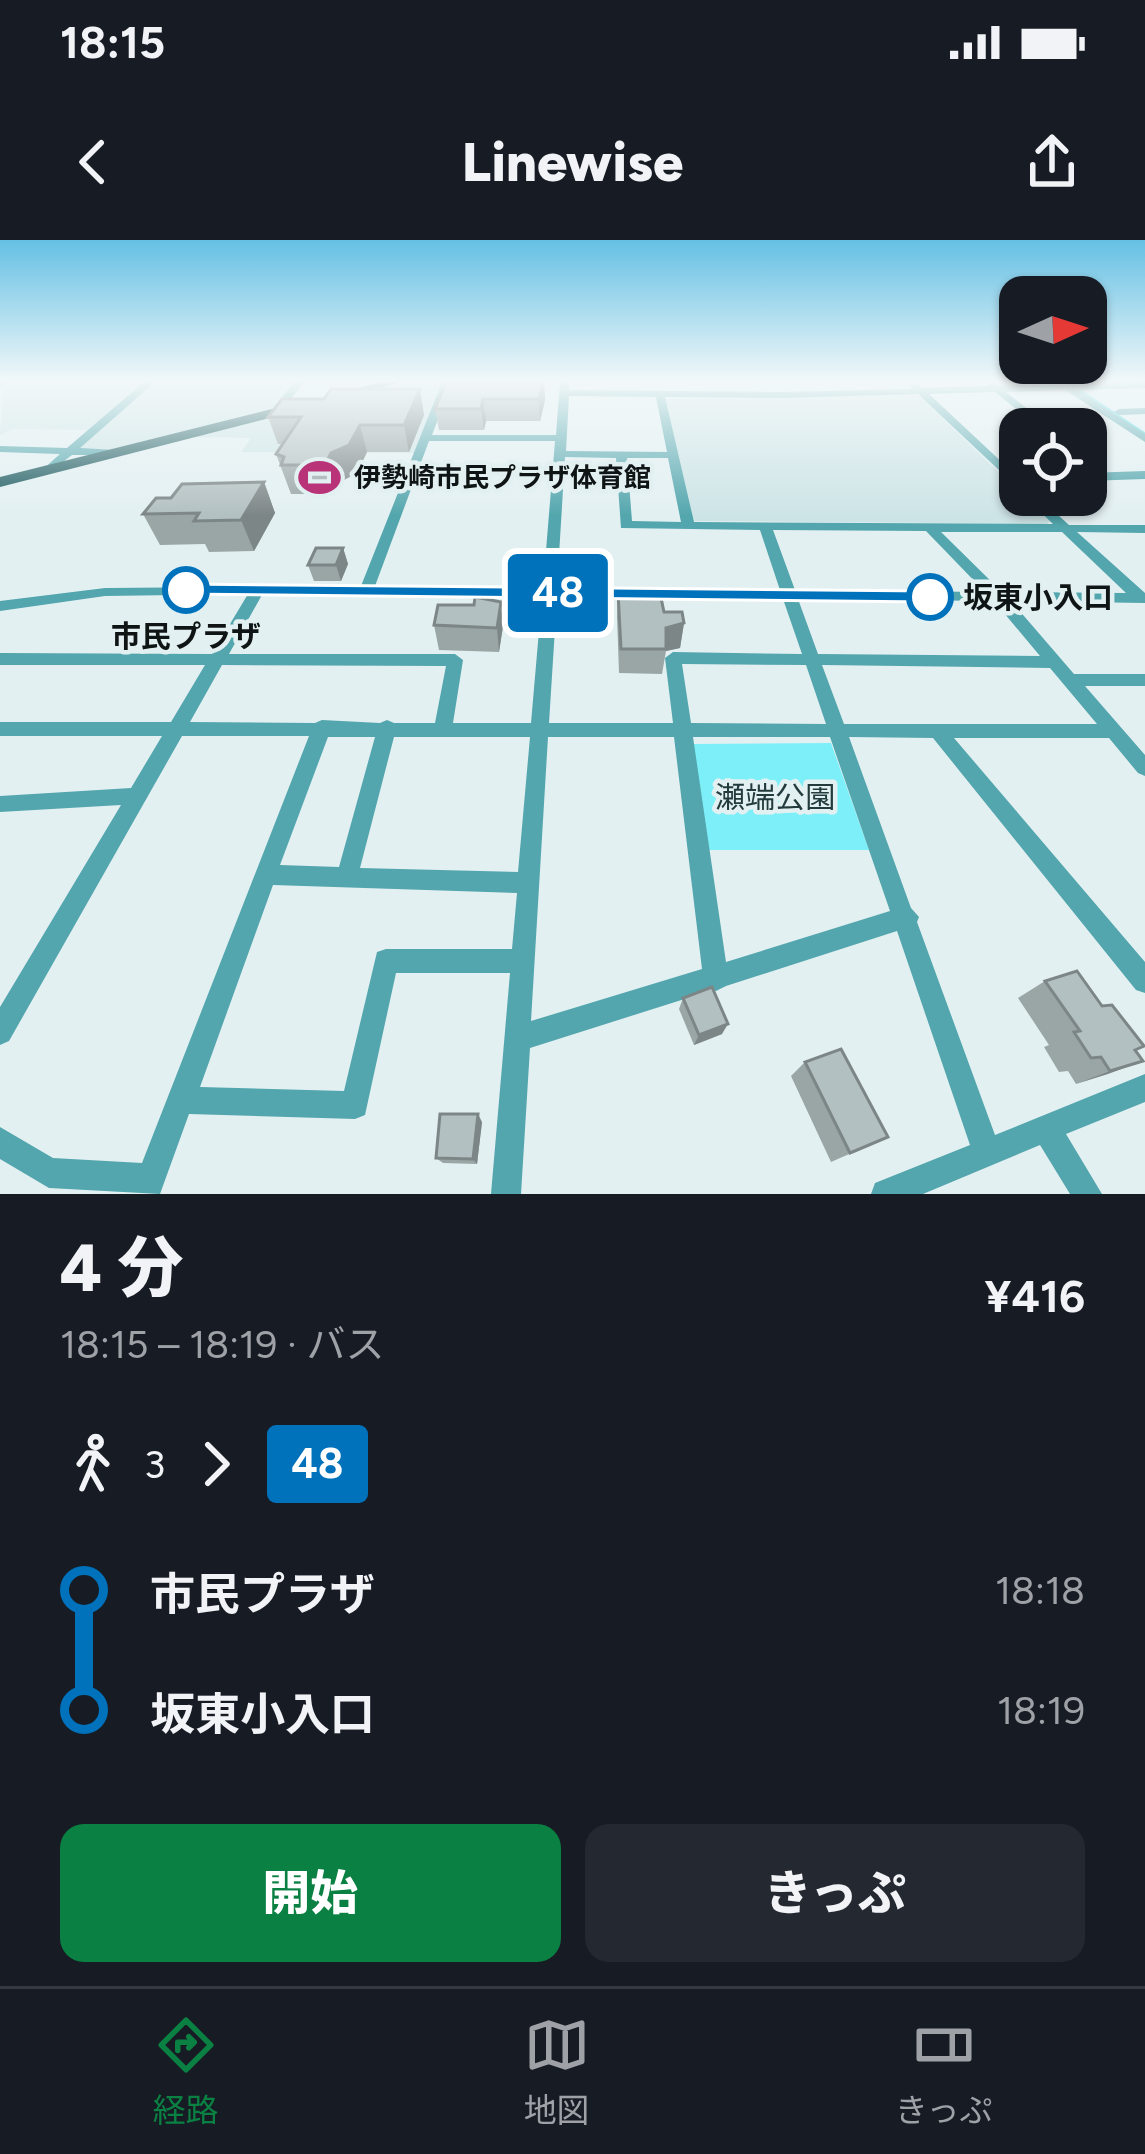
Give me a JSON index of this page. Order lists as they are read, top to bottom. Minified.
{"parks":["瀬端公園"],"places":{"sports":["伊勢崎市民プラザ体育館"],"other":["市民プラザ","坂東小入口"]},"lines":["bus line 48"],"north":"right","page":{"status":"18:15","header":"Linewise","on_map":"48","heading":["4 分","18:15 – 18:19 · バス","¥416"],"legs":["3","48"],"list":[{"name":"市民プラザ","value":"18:18"},{"name":"坂東小入口","value":"18:19"}],"buttons":["開始","きっぷ"],"tabs":["経路","地図","きっぷ"]}}
